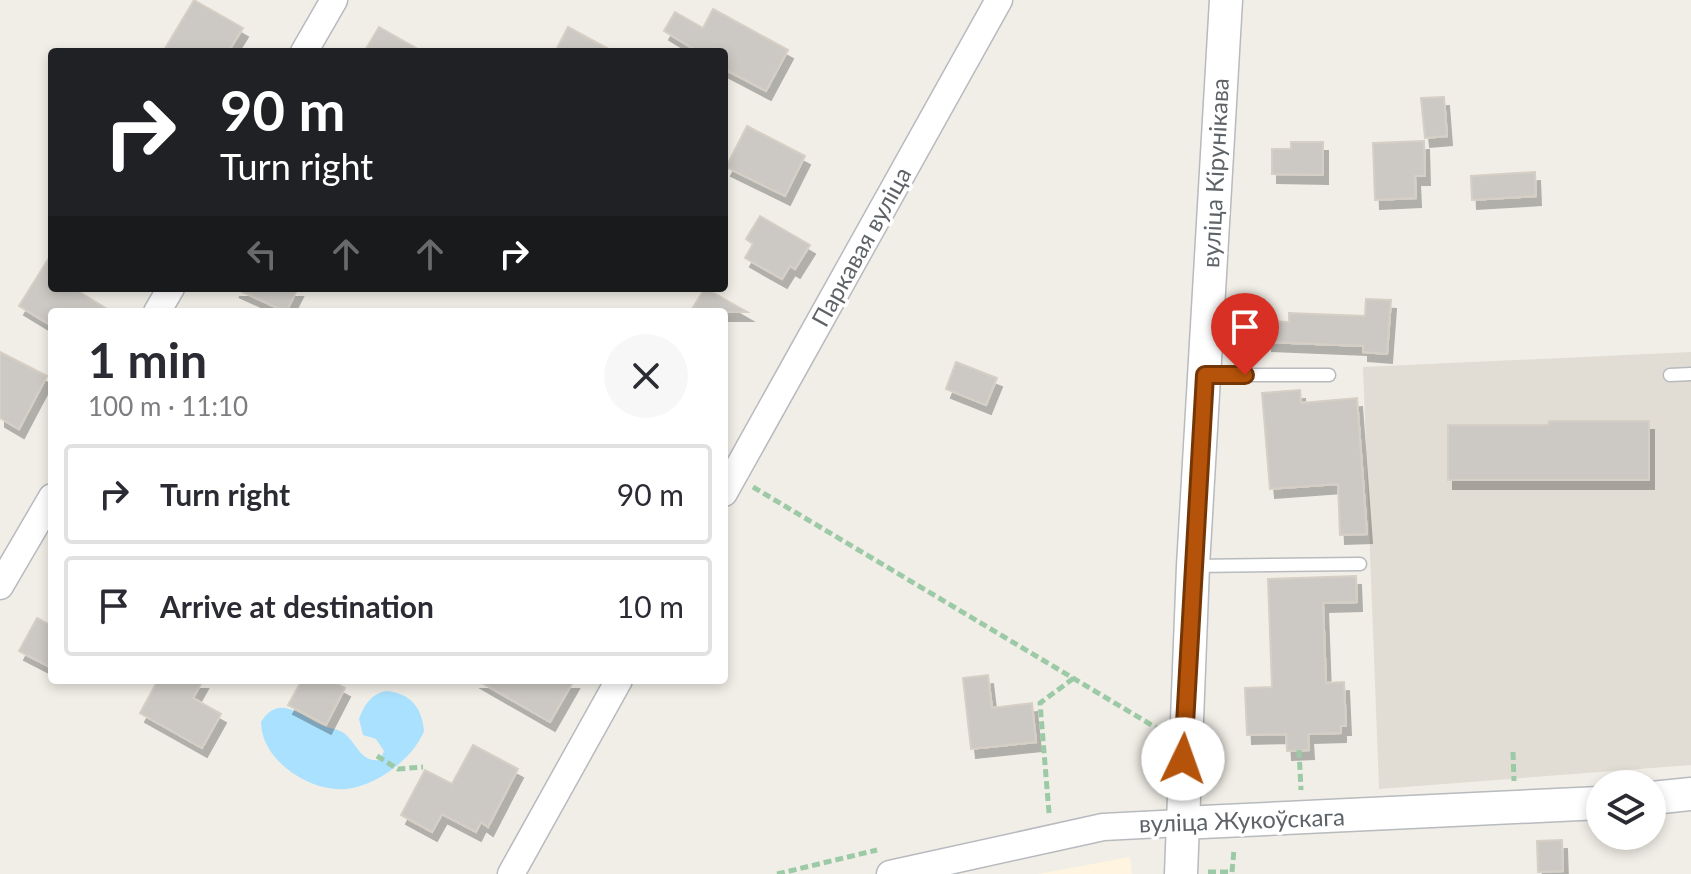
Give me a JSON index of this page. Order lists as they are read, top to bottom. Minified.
{"streets":{"street":["вуліца Кірунікава","Паркавая вуліца","вуліца Жукоўскага"]},"crossings":[["вуліца Кірунікава","вуліца Жукоўскага"]],"page":{"turn":["90 m","Turn right"],"heading":["1 min","100 m · 11:10"],"list":[{"name":"Turn right","value":"90 m"},{"name":"Arrive at destination","value":"10 m"}]}}
